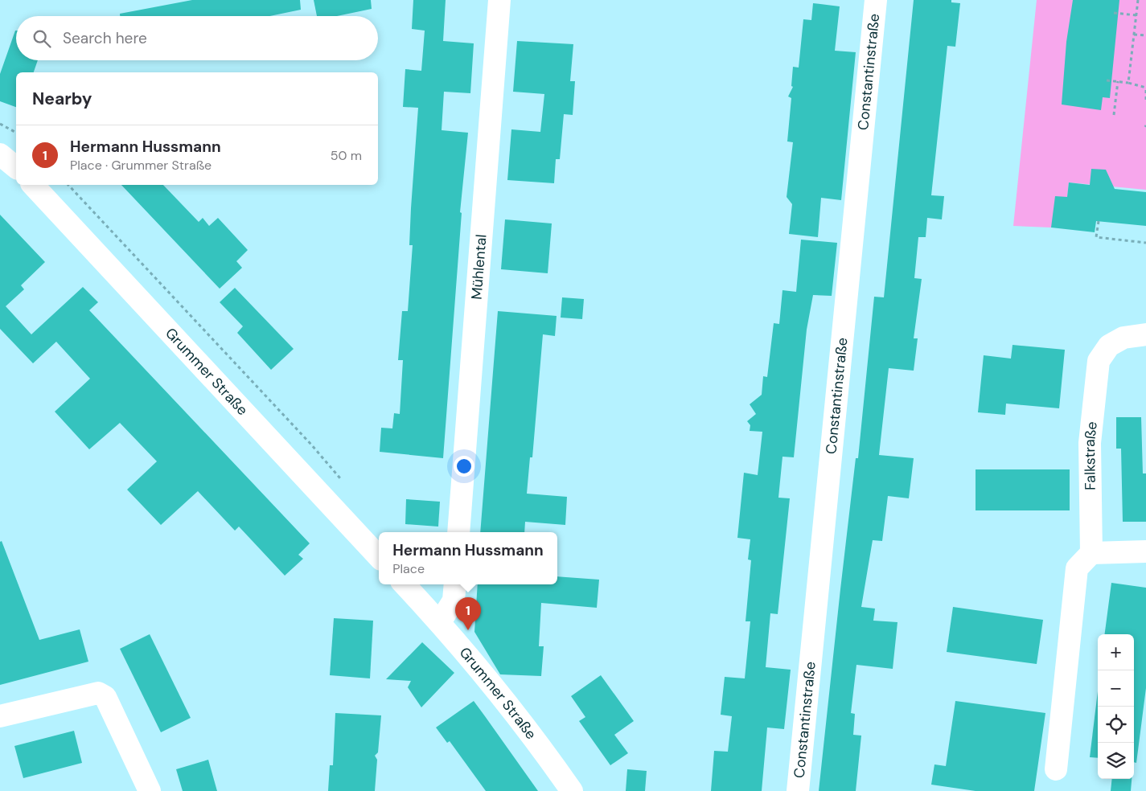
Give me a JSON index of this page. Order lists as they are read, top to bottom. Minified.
{"streets":{"street":["Constantinstraße","Mühlental","Grummer Straße","Falkstraße"]},"page":{"search":"Search here","heading":"Nearby","list":[{"mark":"1","name":"Hermann Hussmann","note":"Place · Grummer Straße","value":"50 m"}],"popup":["Hermann Hussmann","Place"],"pins":"1","map_buttons":["+","−"]}}
